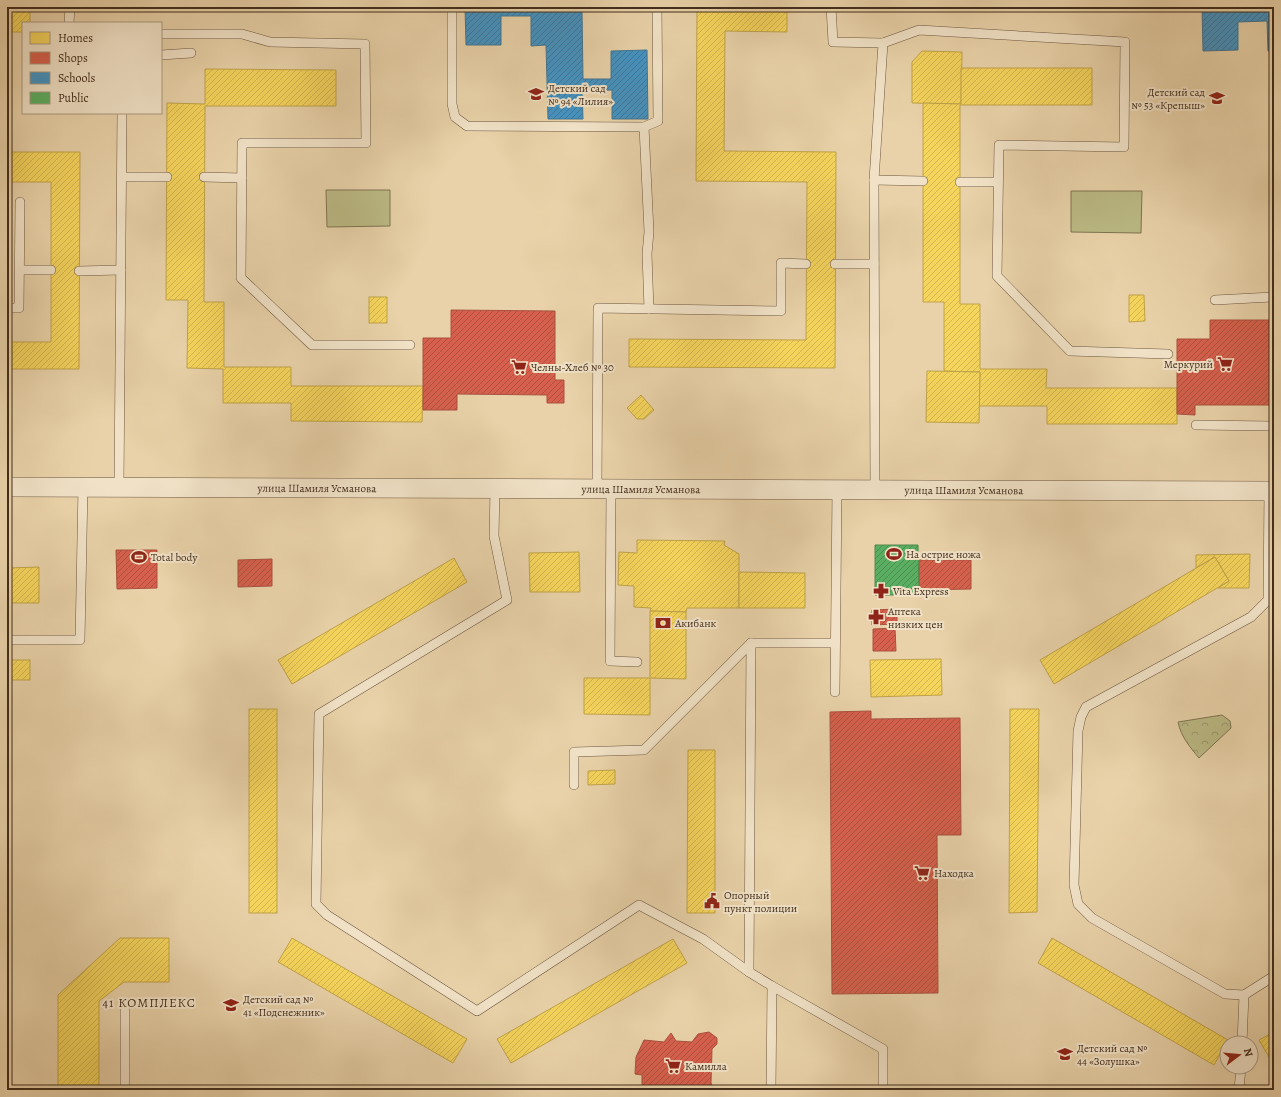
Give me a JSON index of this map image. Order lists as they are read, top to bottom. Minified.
{"streets":{"street":["улица Шамиля Усманова"]},"districts":["41 КОМПЛЕКС"],"places":{"school or university":["Детский сад № 94 «Лилия»","Детский сад № 53 «Крепыш»","Детский сад № 41 «Подснежник»","Детский сад № 44 «Золушка»"],"supermarket":["Меркурий","Челны-Хлеб № 30","Находка","Камилла"],"sports":["На острие ножа","Total body"],"pharmacy":["Vita Express","Аптека низких цен"],"bank":["Акибанк"],"public building":["Опорный пункт полиции"]},"legend":["Homes","Shops","Schools","Public"],"north":"right"}
